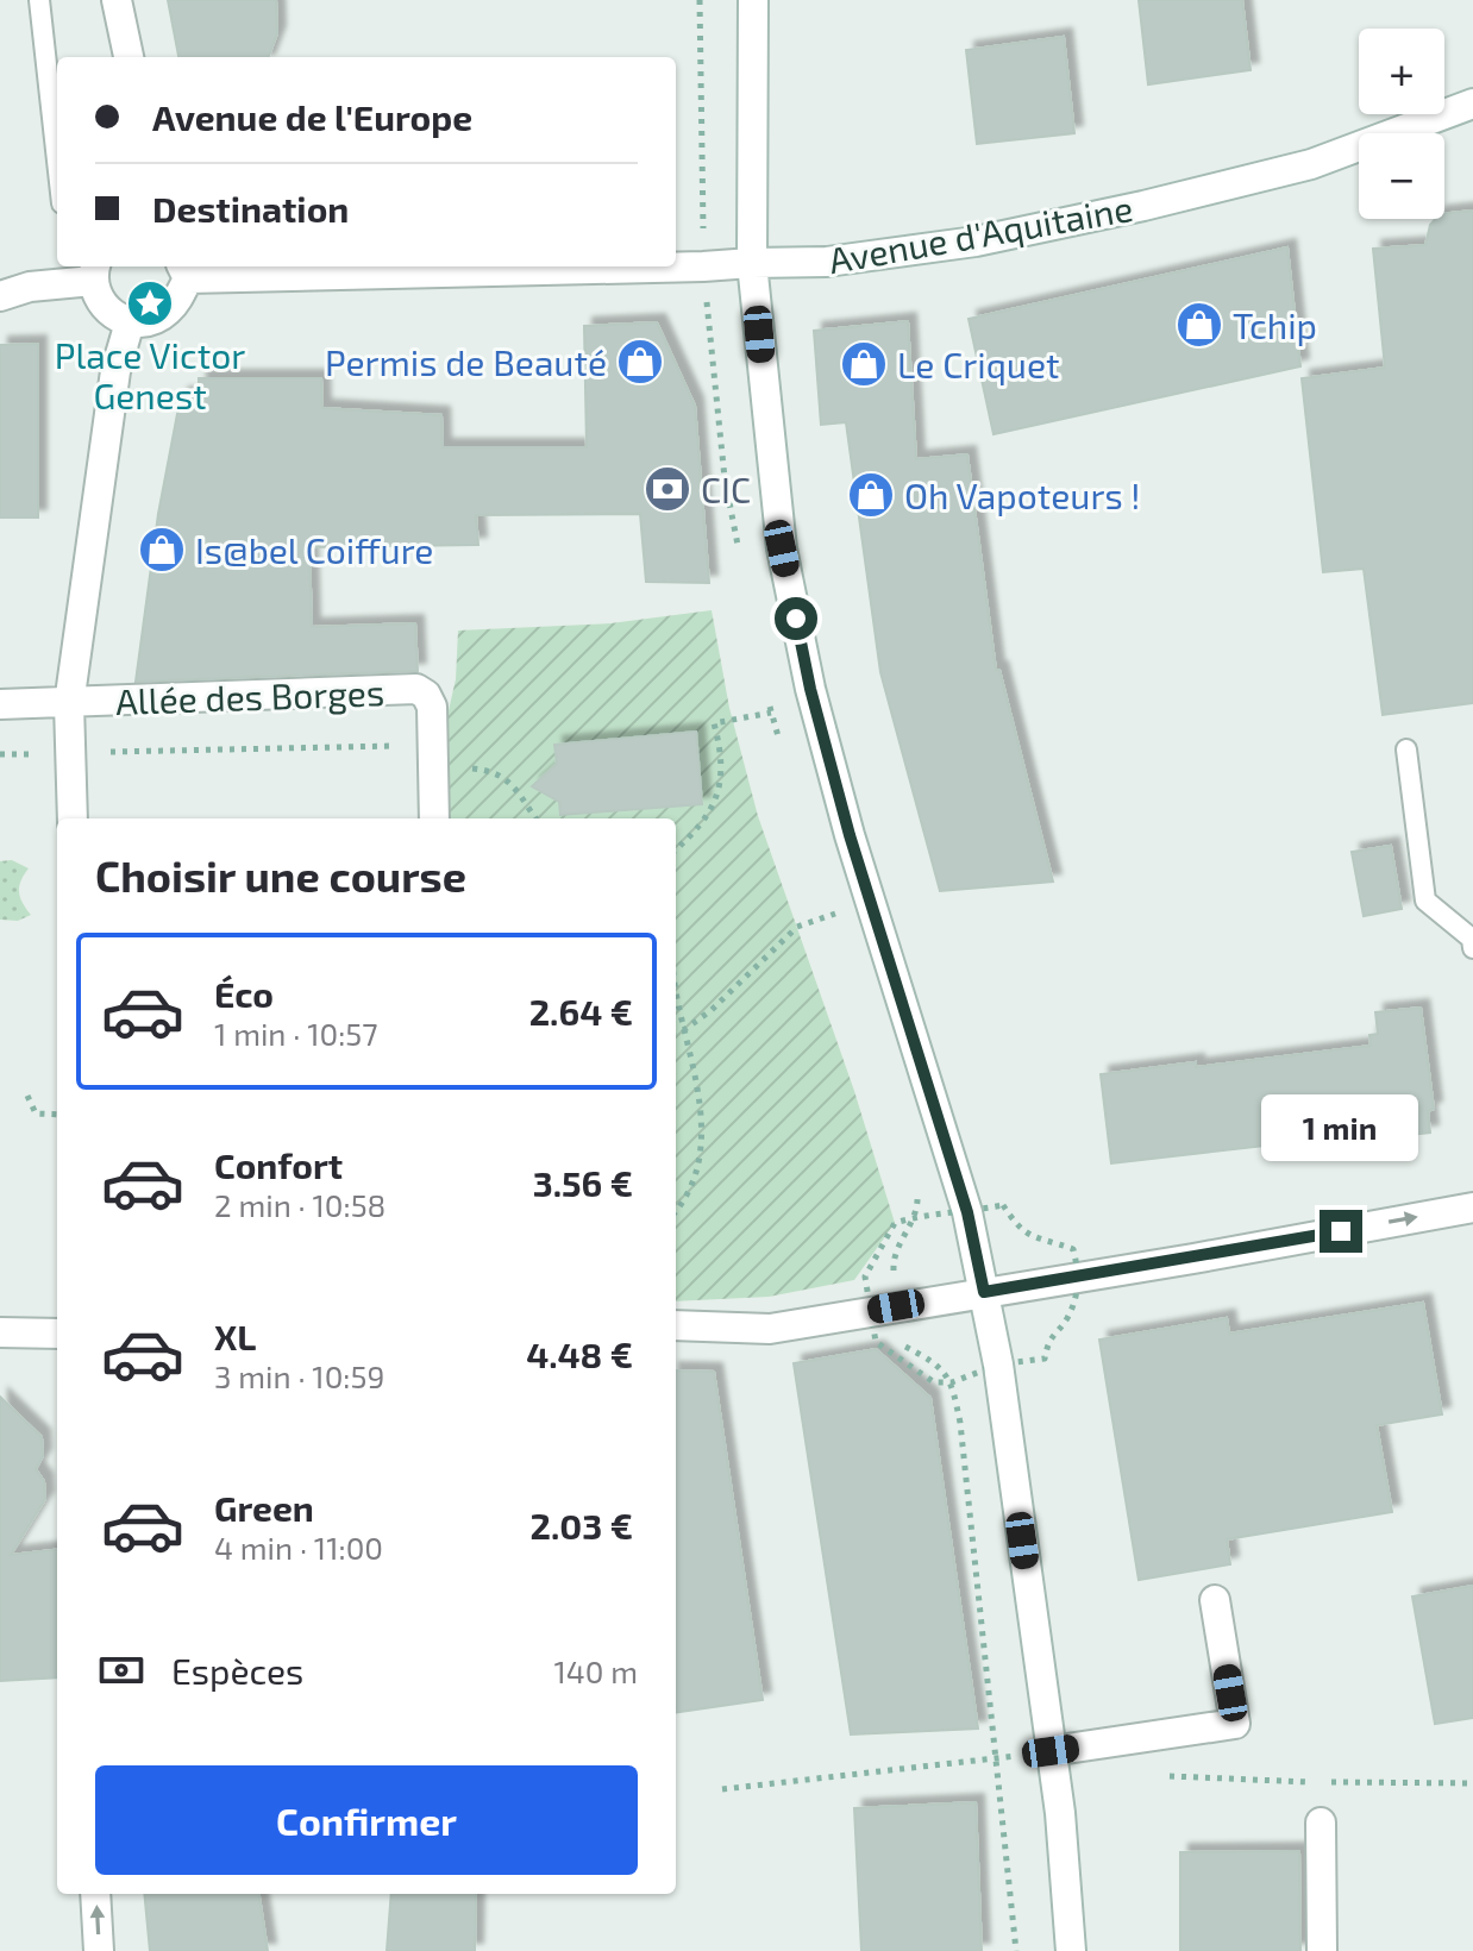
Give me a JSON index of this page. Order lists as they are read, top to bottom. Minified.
{"streets":{"street":["Avenue d'Aquitaine","Allée des Borges"]},"places":{"place":["Place Victor Genest"],"shop":["Tchip","Permis de Beauté","Le Criquet","Oh Vapoteurs !","Is@bel Coiffure"],"bank":["CIC"]},"page":{"map_buttons":["+","−"],"banner":["Avenue de l'Europe","Destination"],"heading":"Choisir une course","list":[{"name":"Éco","note":"1 min · 10:57","value":"2.64 €"},{"name":"Confort","note":"2 min · 10:58","value":"3.56 €"},{"name":"XL","note":"3 min · 10:59","value":"4.48 €"},{"name":"Green","note":"4 min · 11:00","value":"2.03 €"}],"bubble":"1 min","pay":["Espèces","140 m"],"buttons":"Confirmer"}}
